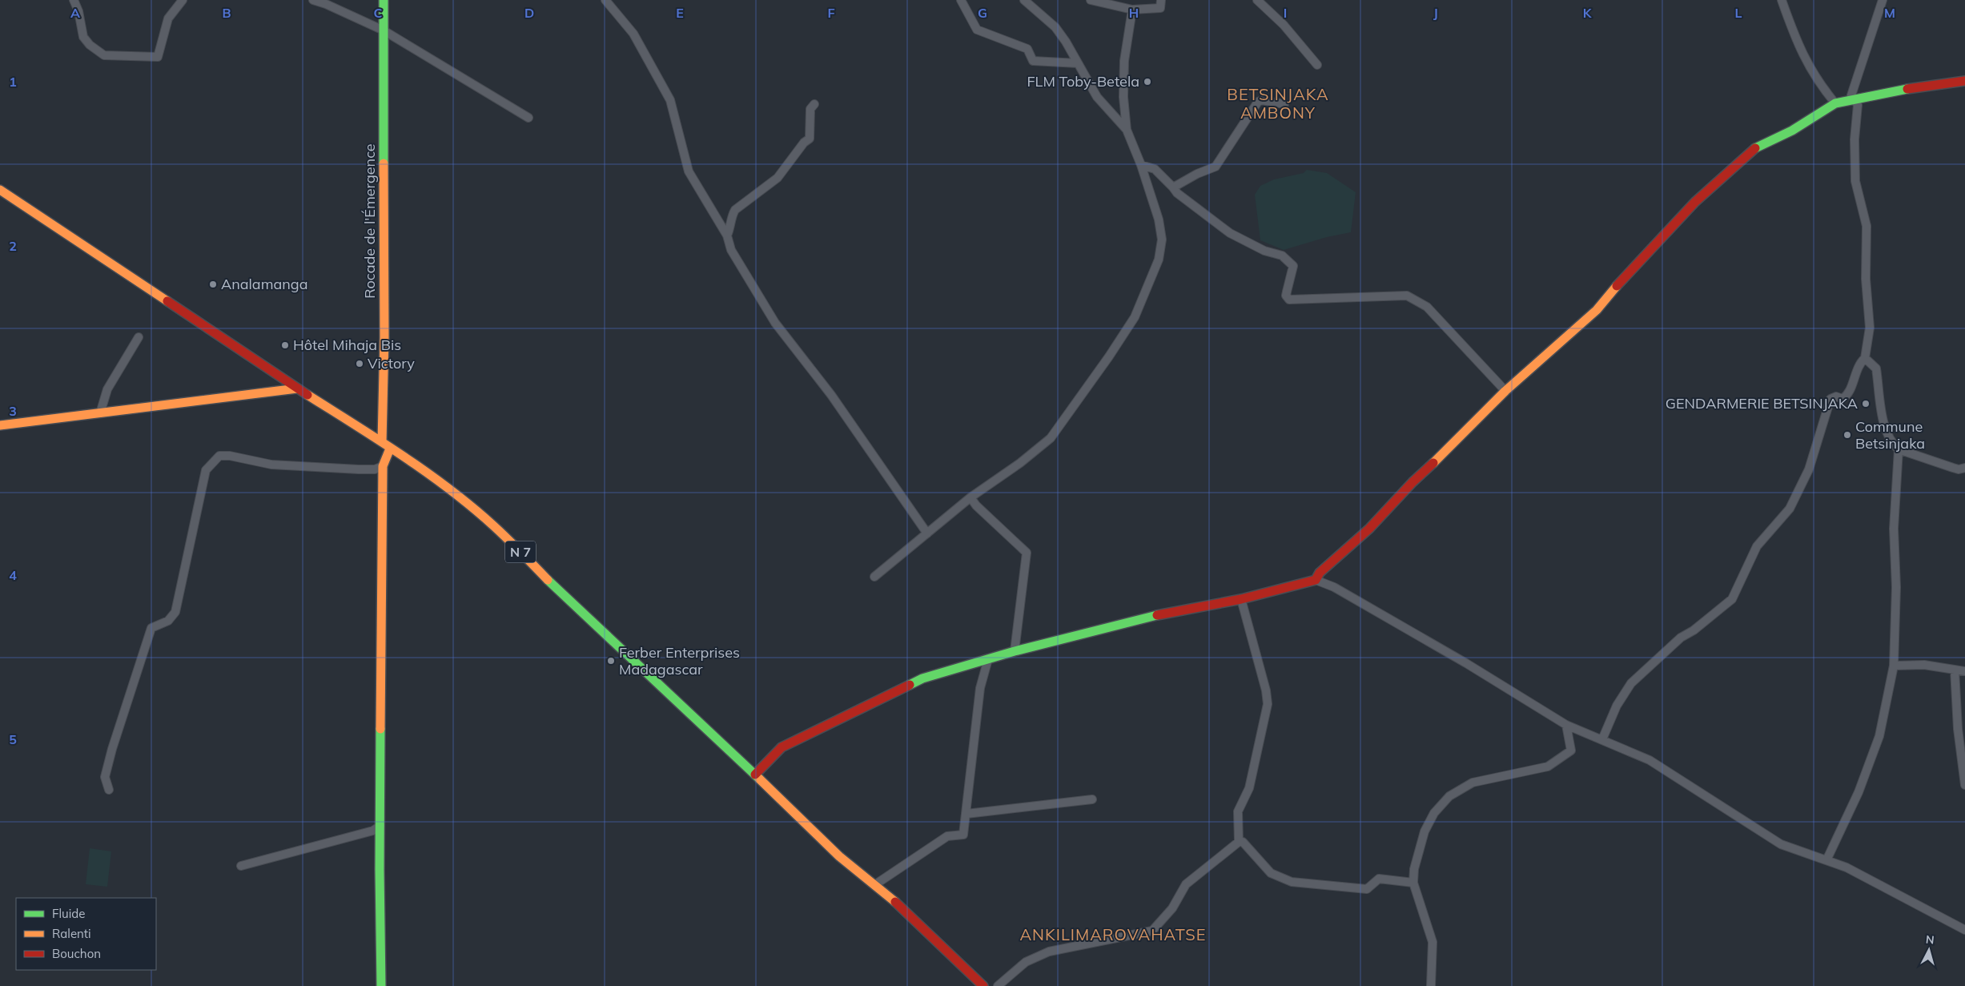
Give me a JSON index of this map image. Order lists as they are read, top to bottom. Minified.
{"streets":{"street":["Rocade de l'Émergence","N 7"]},"crossings":[["Rocade de l'Émergence","N 7"]],"districts":["BETSINJAKA AMBONY","ANKILIMAROVAHATSE"],"places":["FLM Toby-Betela","Analamanga","Hôtel Mihaja Bis","Victory","GENDARMERIE BETSINJAKA","Commune Betsinjaka","Ferber Enterprises Madagascar"],"legend":["Fluide","Ralenti","Bouchon"],"north":"top","grid":{"columns":["A","B","C","D","E","F","G","H","I","J","K","L","M"],"rows":["1","2","3","4","5"]}}
